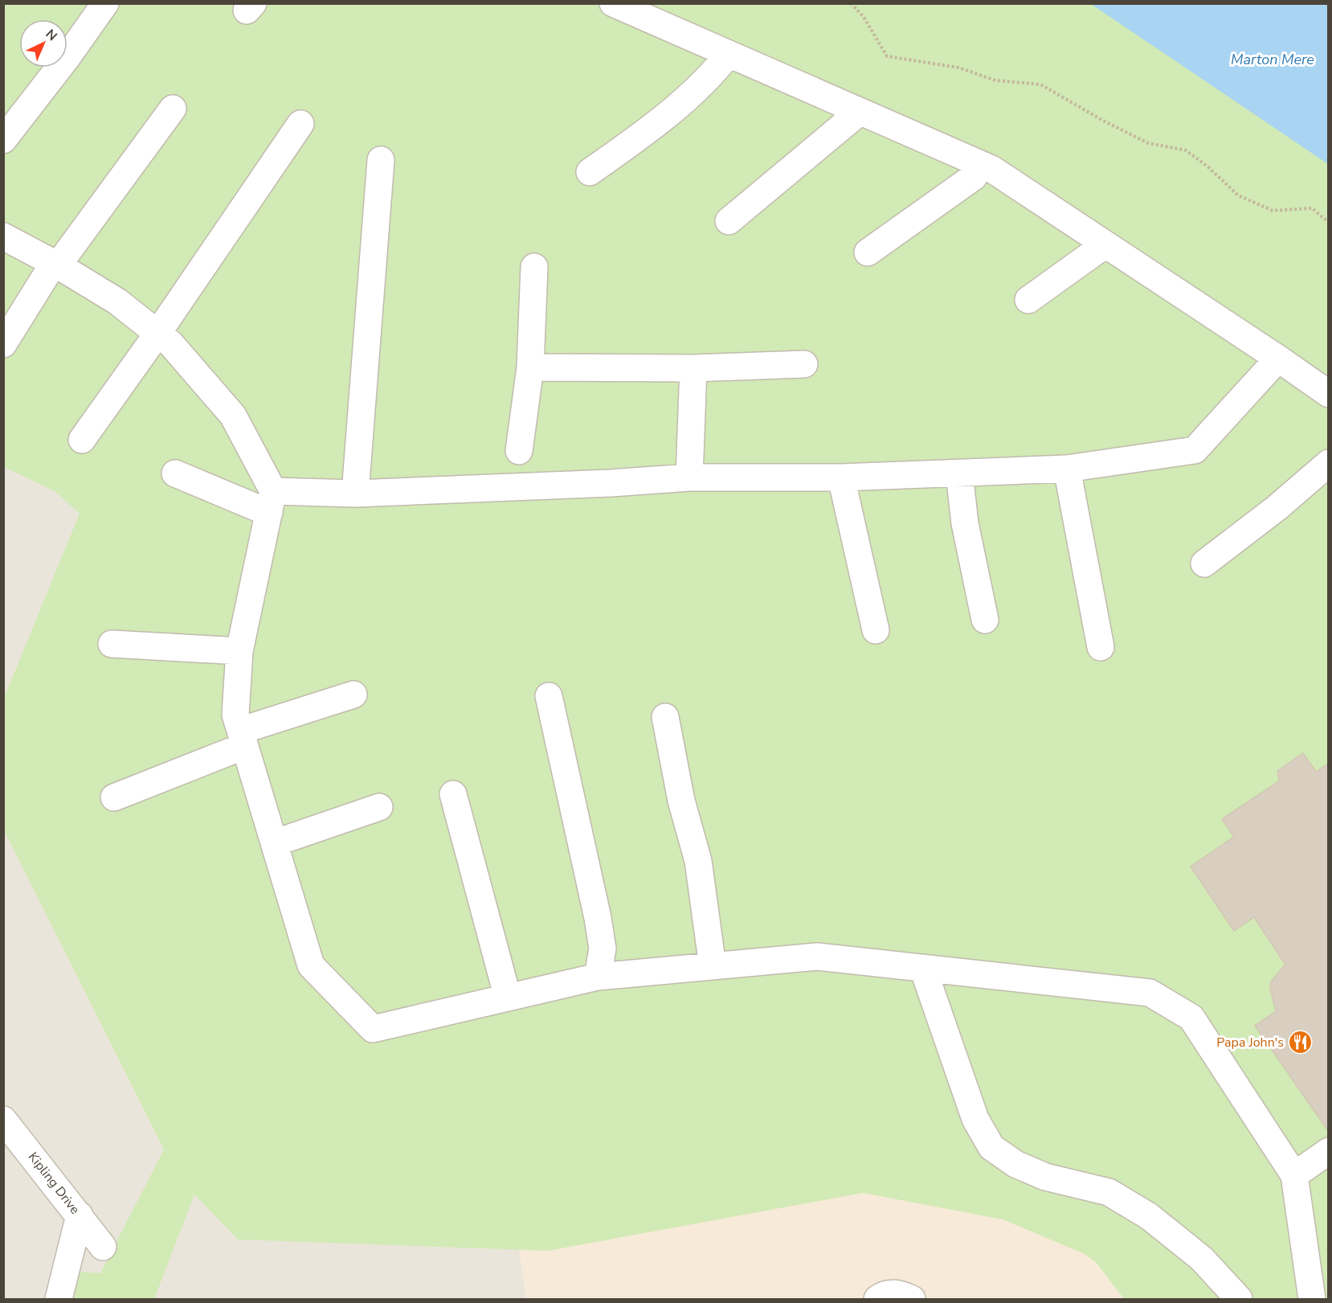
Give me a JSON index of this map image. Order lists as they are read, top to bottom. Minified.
{"streets":{"street":["Kipling Drive"]},"water":["Marton Mere"],"places":{"restaurant":["Papa John's"]},"north":"top right"}
